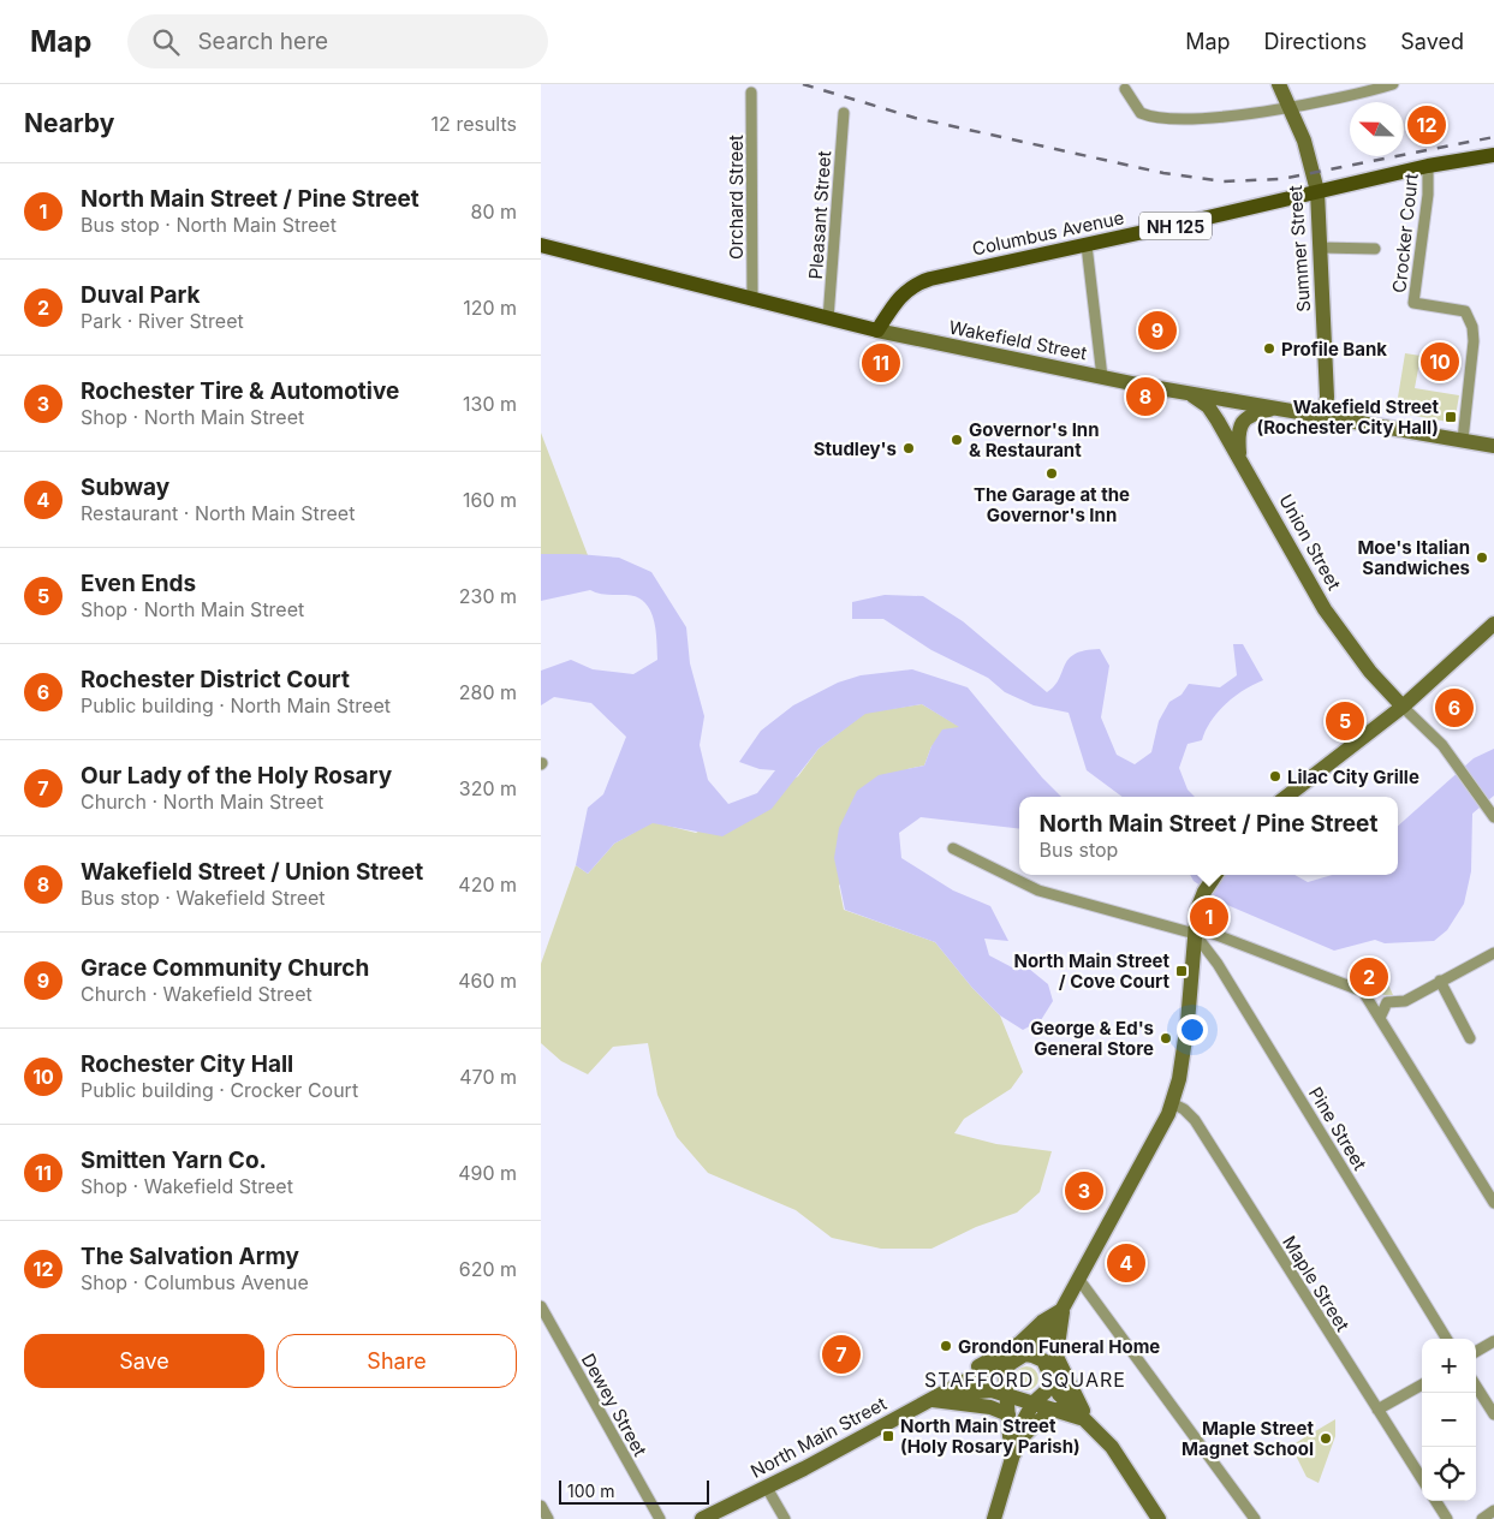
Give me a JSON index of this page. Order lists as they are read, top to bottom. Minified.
{"streets":{"main road":["NH 125","Columbus Avenue","Summer Street","Wakefield Street","Union Street","North Main Street"],"street":["Orchard Street","Pleasant Street","Crocker Court","Pine Street","Maple Street","Dewey Street"]},"crossings":[["Orchard Street","Wakefield Street"],["Pleasant Street","Wakefield Street"],["Columbus Avenue","Crocker Court"],["Columbus Avenue","Summer Street"],["Columbus Avenue","Wakefield Street"],["Crocker Court","Wakefield Street"],["Summer Street","Wakefield Street"],["Wakefield Street","Union Street"],["Pine Street","North Main Street"],["Maple Street","North Main Street"]],"districts":["STAFFORD SQUARE"],"places":{"other":["Profile Bank","Governor's Inn & Restaurant","Studley's","The Garage at the Governor's Inn","Moe's Italian Sandwiches","Lilac City Grille","George & Ed's General Store","Grondon Funeral Home","Maple Street Magnet School"],"transit":["Wakefield Street (Rochester City Hall)","North Main Street / Cove Court","North Main Street (Holy Rosary Parish)"]},"scale_bar":"100 m","north":"left","page":{"header":"Map","search":"Search here","nav":["Map","Directions","Saved"],"heading":["Nearby","12 results"],"pins":["12","9","10","11","8","6","5","1","2","3","4","7"],"list":[{"mark":"1","name":"North Main Street / Pine Street","note":"Bus stop · North Main Street","value":"80 m"},{"mark":"2","name":"Duval Park","note":"Park · River Street","value":"120 m"},{"mark":"3","name":"Rochester Tire & Automotive","note":"Shop · North Main Street","value":"130 m"},{"mark":"4","name":"Subway","note":"Restaurant · North Main Street","value":"160 m"},{"mark":"5","name":"Even Ends","note":"Shop · North Main Street","value":"230 m"},{"mark":"6","name":"Rochester District Court","note":"Public building · North Main Street","value":"280 m"},{"mark":"7","name":"Our Lady of the Holy Rosary","note":"Church · North Main Street","value":"320 m"},{"mark":"8","name":"Wakefield Street / Union Street","note":"Bus stop · Wakefield Street","value":"420 m"},{"mark":"9","name":"Grace Community Church","note":"Church · Wakefield Street","value":"460 m"},{"mark":"10","name":"Rochester City Hall","note":"Public building · Crocker Court","value":"470 m"},{"mark":"11","name":"Smitten Yarn Co.","note":"Shop · Wakefield Street","value":"490 m"},{"mark":"12","name":"The Salvation Army","note":"Shop · Columbus Avenue","value":"620 m"}],"popup":["North Main Street / Pine Street","Bus stop"],"buttons":["Save","Share"],"map_buttons":["+","−"],"scale":"100 m"}}
